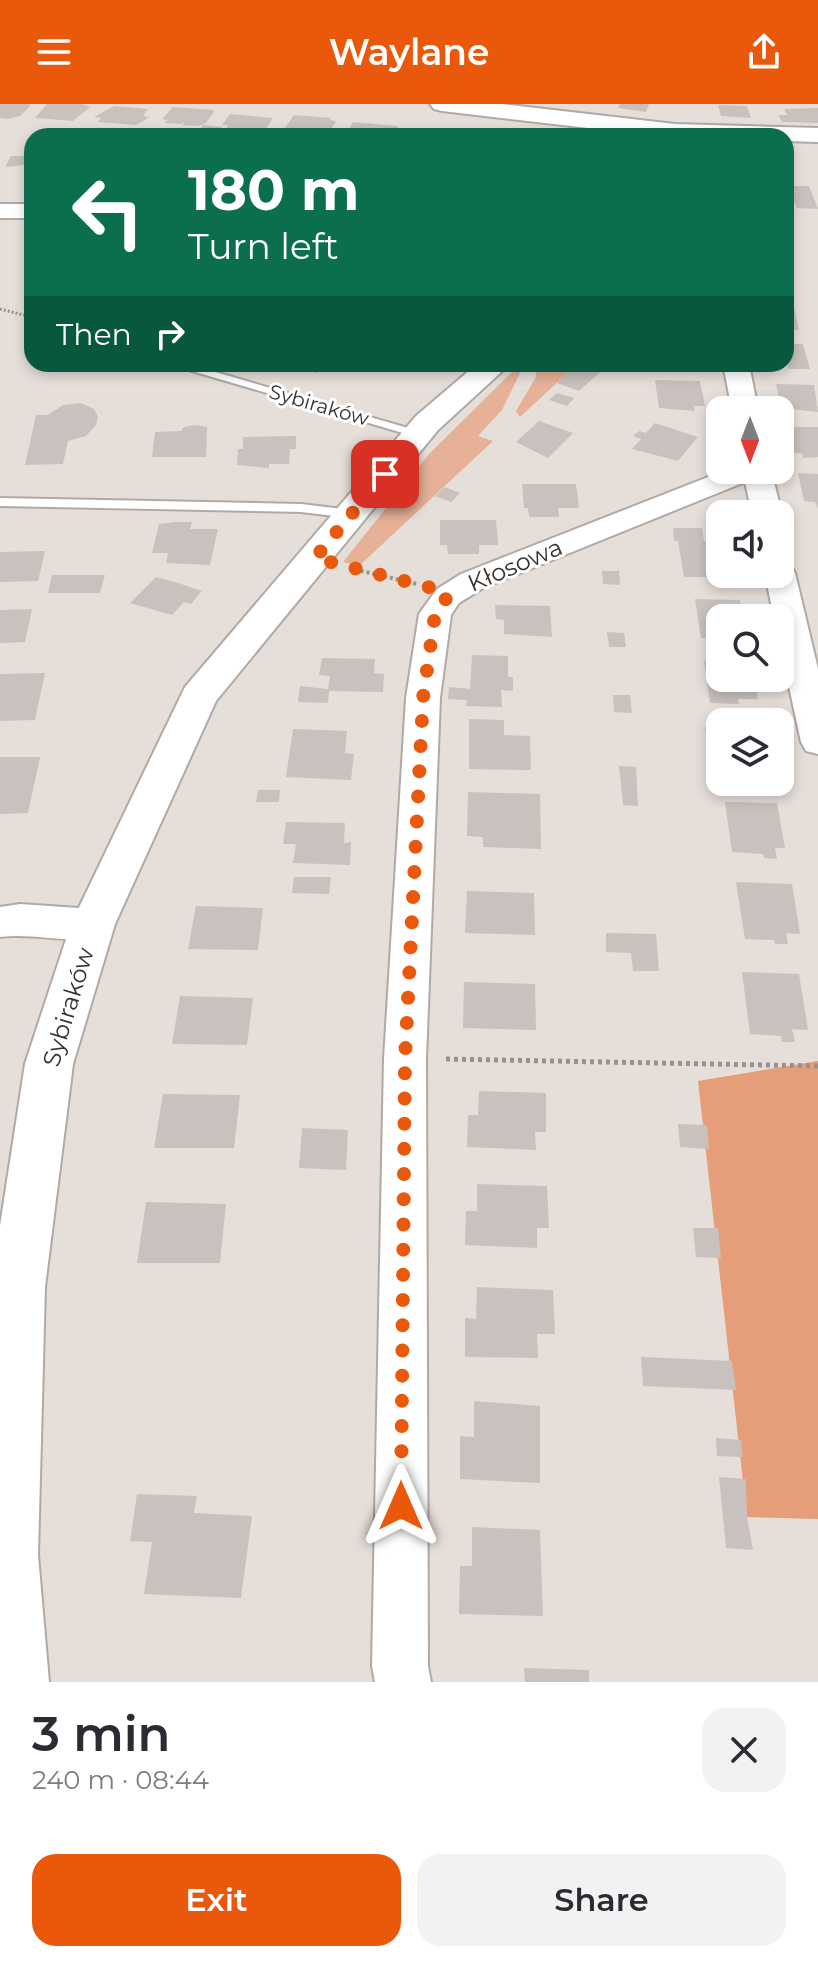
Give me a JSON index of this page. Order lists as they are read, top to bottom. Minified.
{"streets":{"street":["Sybiraków","Kłosowa"]},"north":"bottom","page":{"header":"Waylane","turn":["180 m","Turn left"],"then":"Then","heading":["3 min","240 m · 08:44"],"buttons":["Exit","Share"]}}
